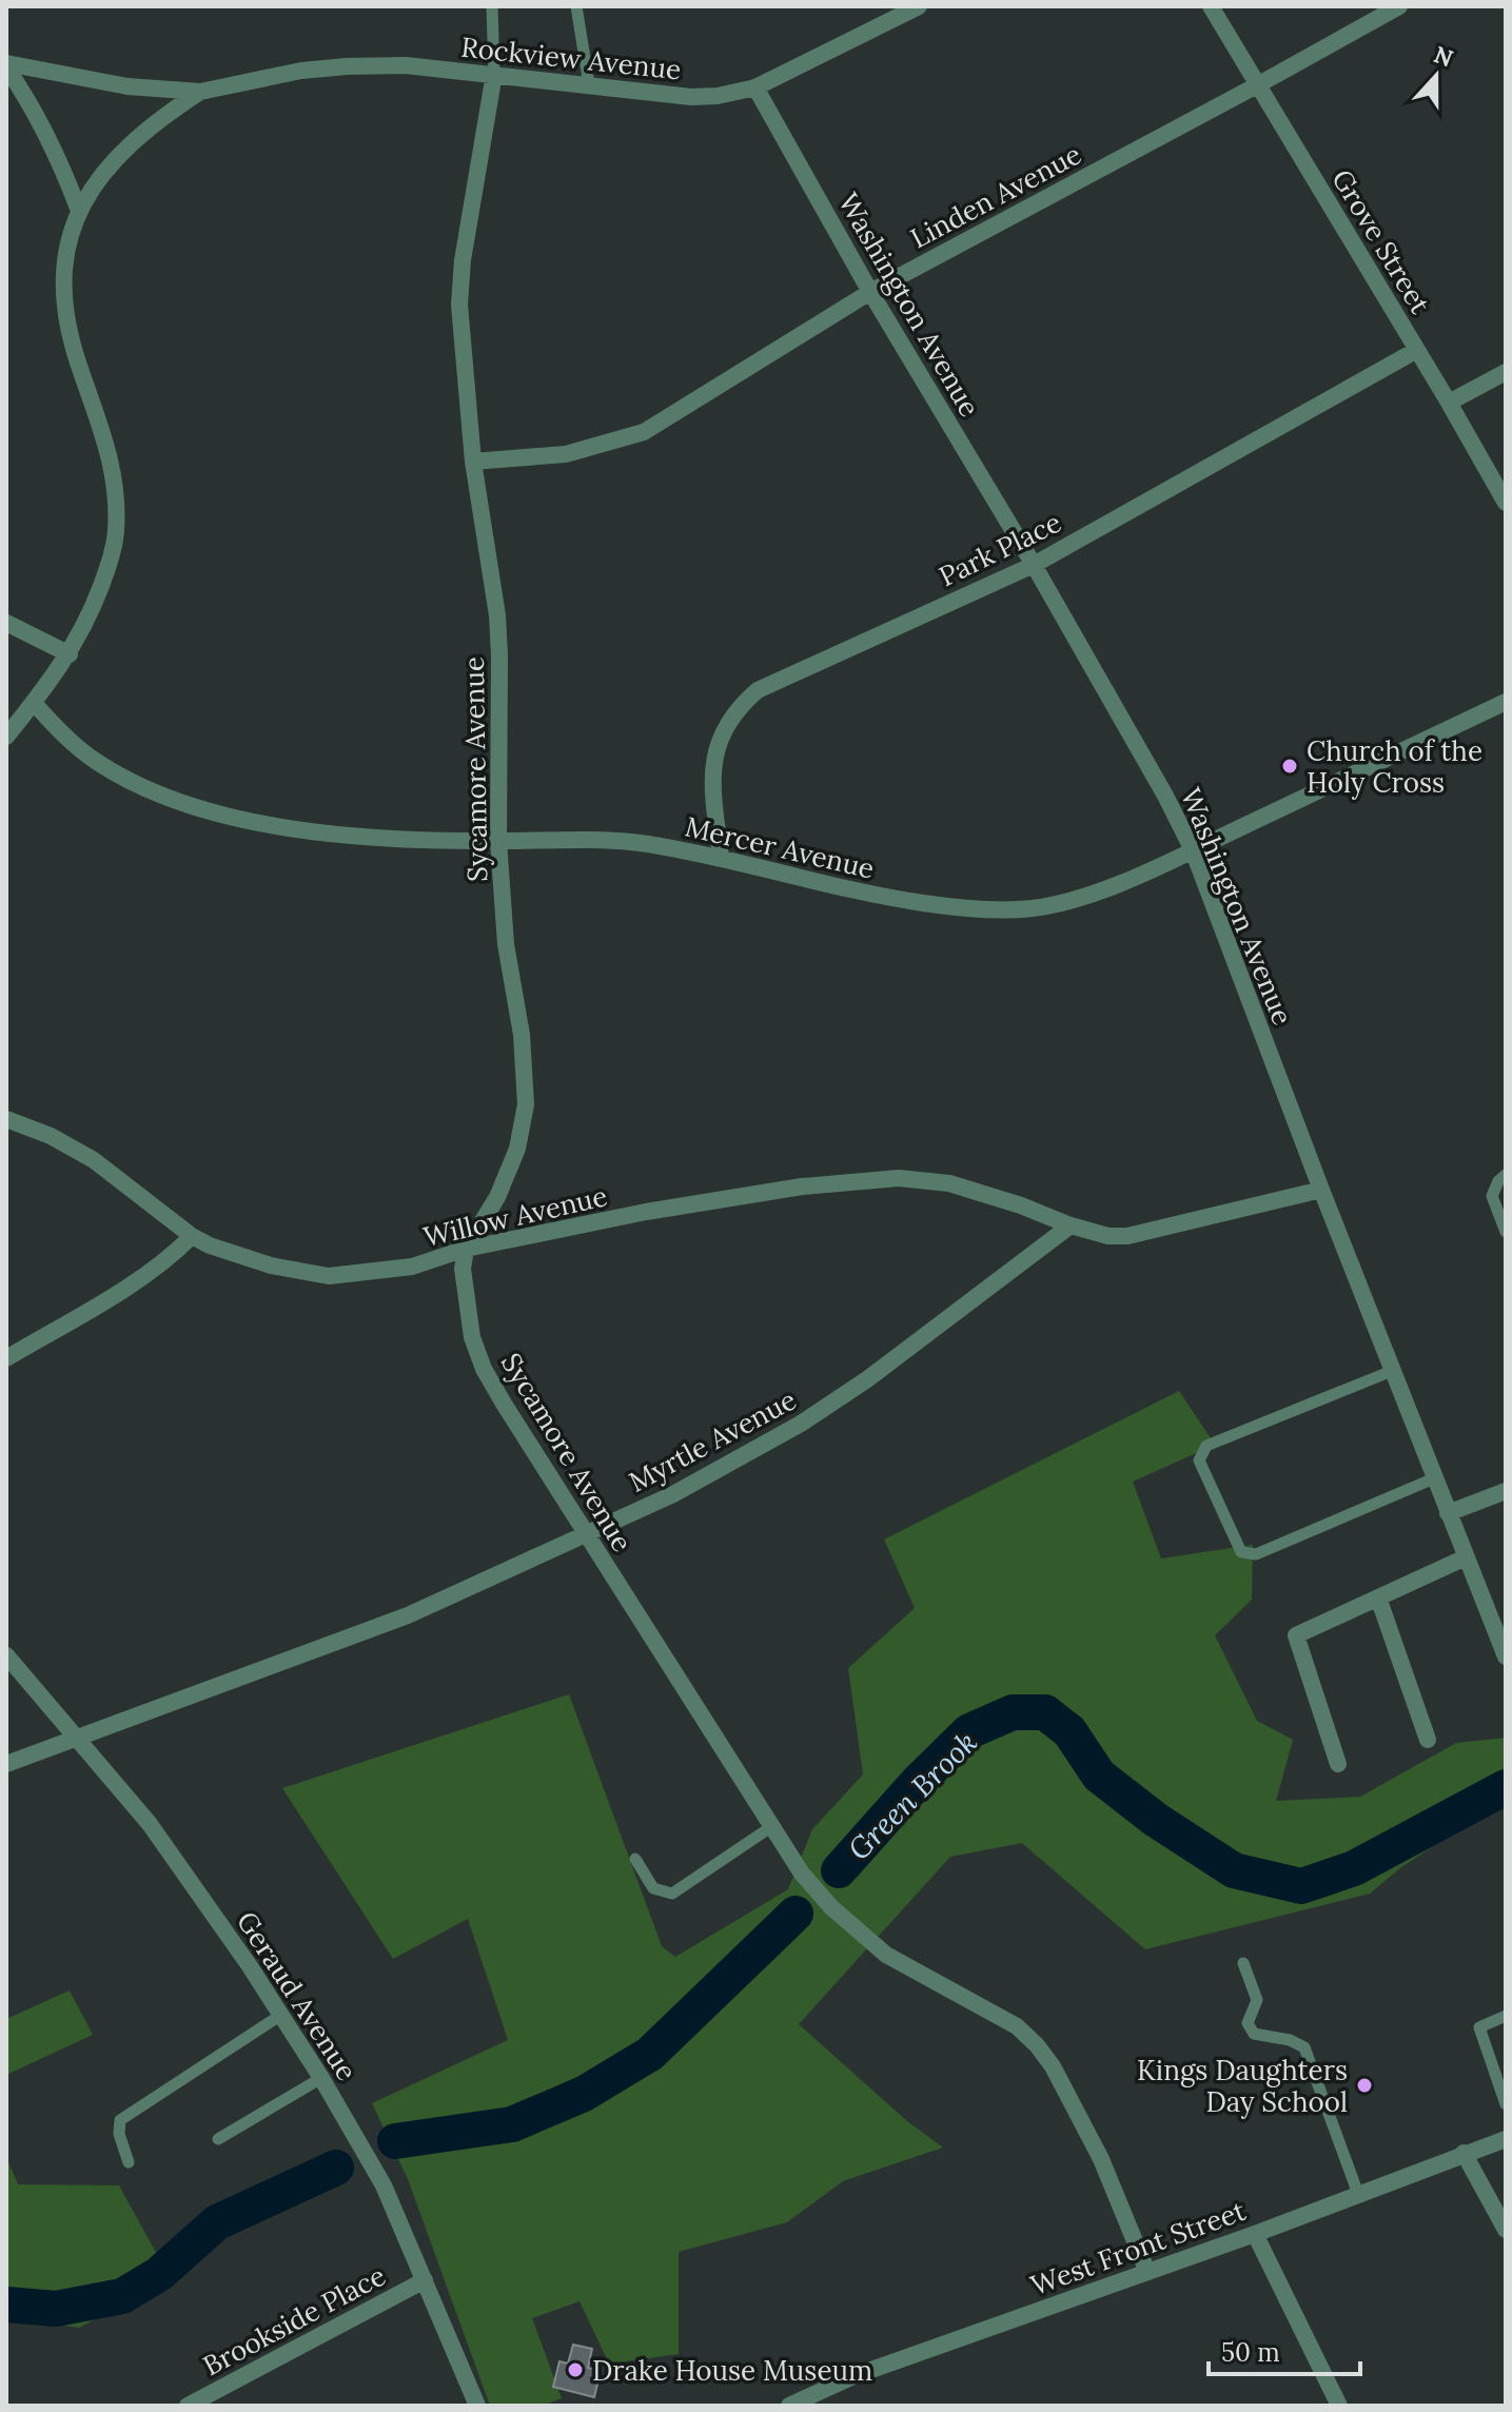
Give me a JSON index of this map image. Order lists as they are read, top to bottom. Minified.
{"streets":{"street":["Rockview Avenue","Linden Avenue","Grove Street","Washington Avenue","Park Place","Sycamore Avenue","Mercer Avenue","Willow Avenue","Myrtle Avenue","Geraud Avenue","West Front Street","Brookside Place"]},"crossings":[["Rockview Avenue","Washington Avenue"],["Rockview Avenue","Sycamore Avenue"],["Rockview Avenue","Mercer Avenue"],["Linden Avenue","Grove Street"],["Linden Avenue","Washington Avenue"],["Linden Avenue","Sycamore Avenue"],["Grove Street","Park Place"],["Washington Avenue","Park Place"],["Washington Avenue","Mercer Avenue"],["Park Place","Mercer Avenue"],["Sycamore Avenue","Mercer Avenue"],["Sycamore Avenue","Willow Avenue"],["Sycamore Avenue","Myrtle Avenue"],["Sycamore Avenue","West Front Street"],["Willow Avenue","Myrtle Avenue"],["Myrtle Avenue","Geraud Avenue"],["Geraud Avenue","Brookside Place"]],"water":["Green Brook"],"places":["Church of the Holy Cross","Kings Daughters Day School","Drake House Museum"],"scale_bar":"50 m","north":"top"}
